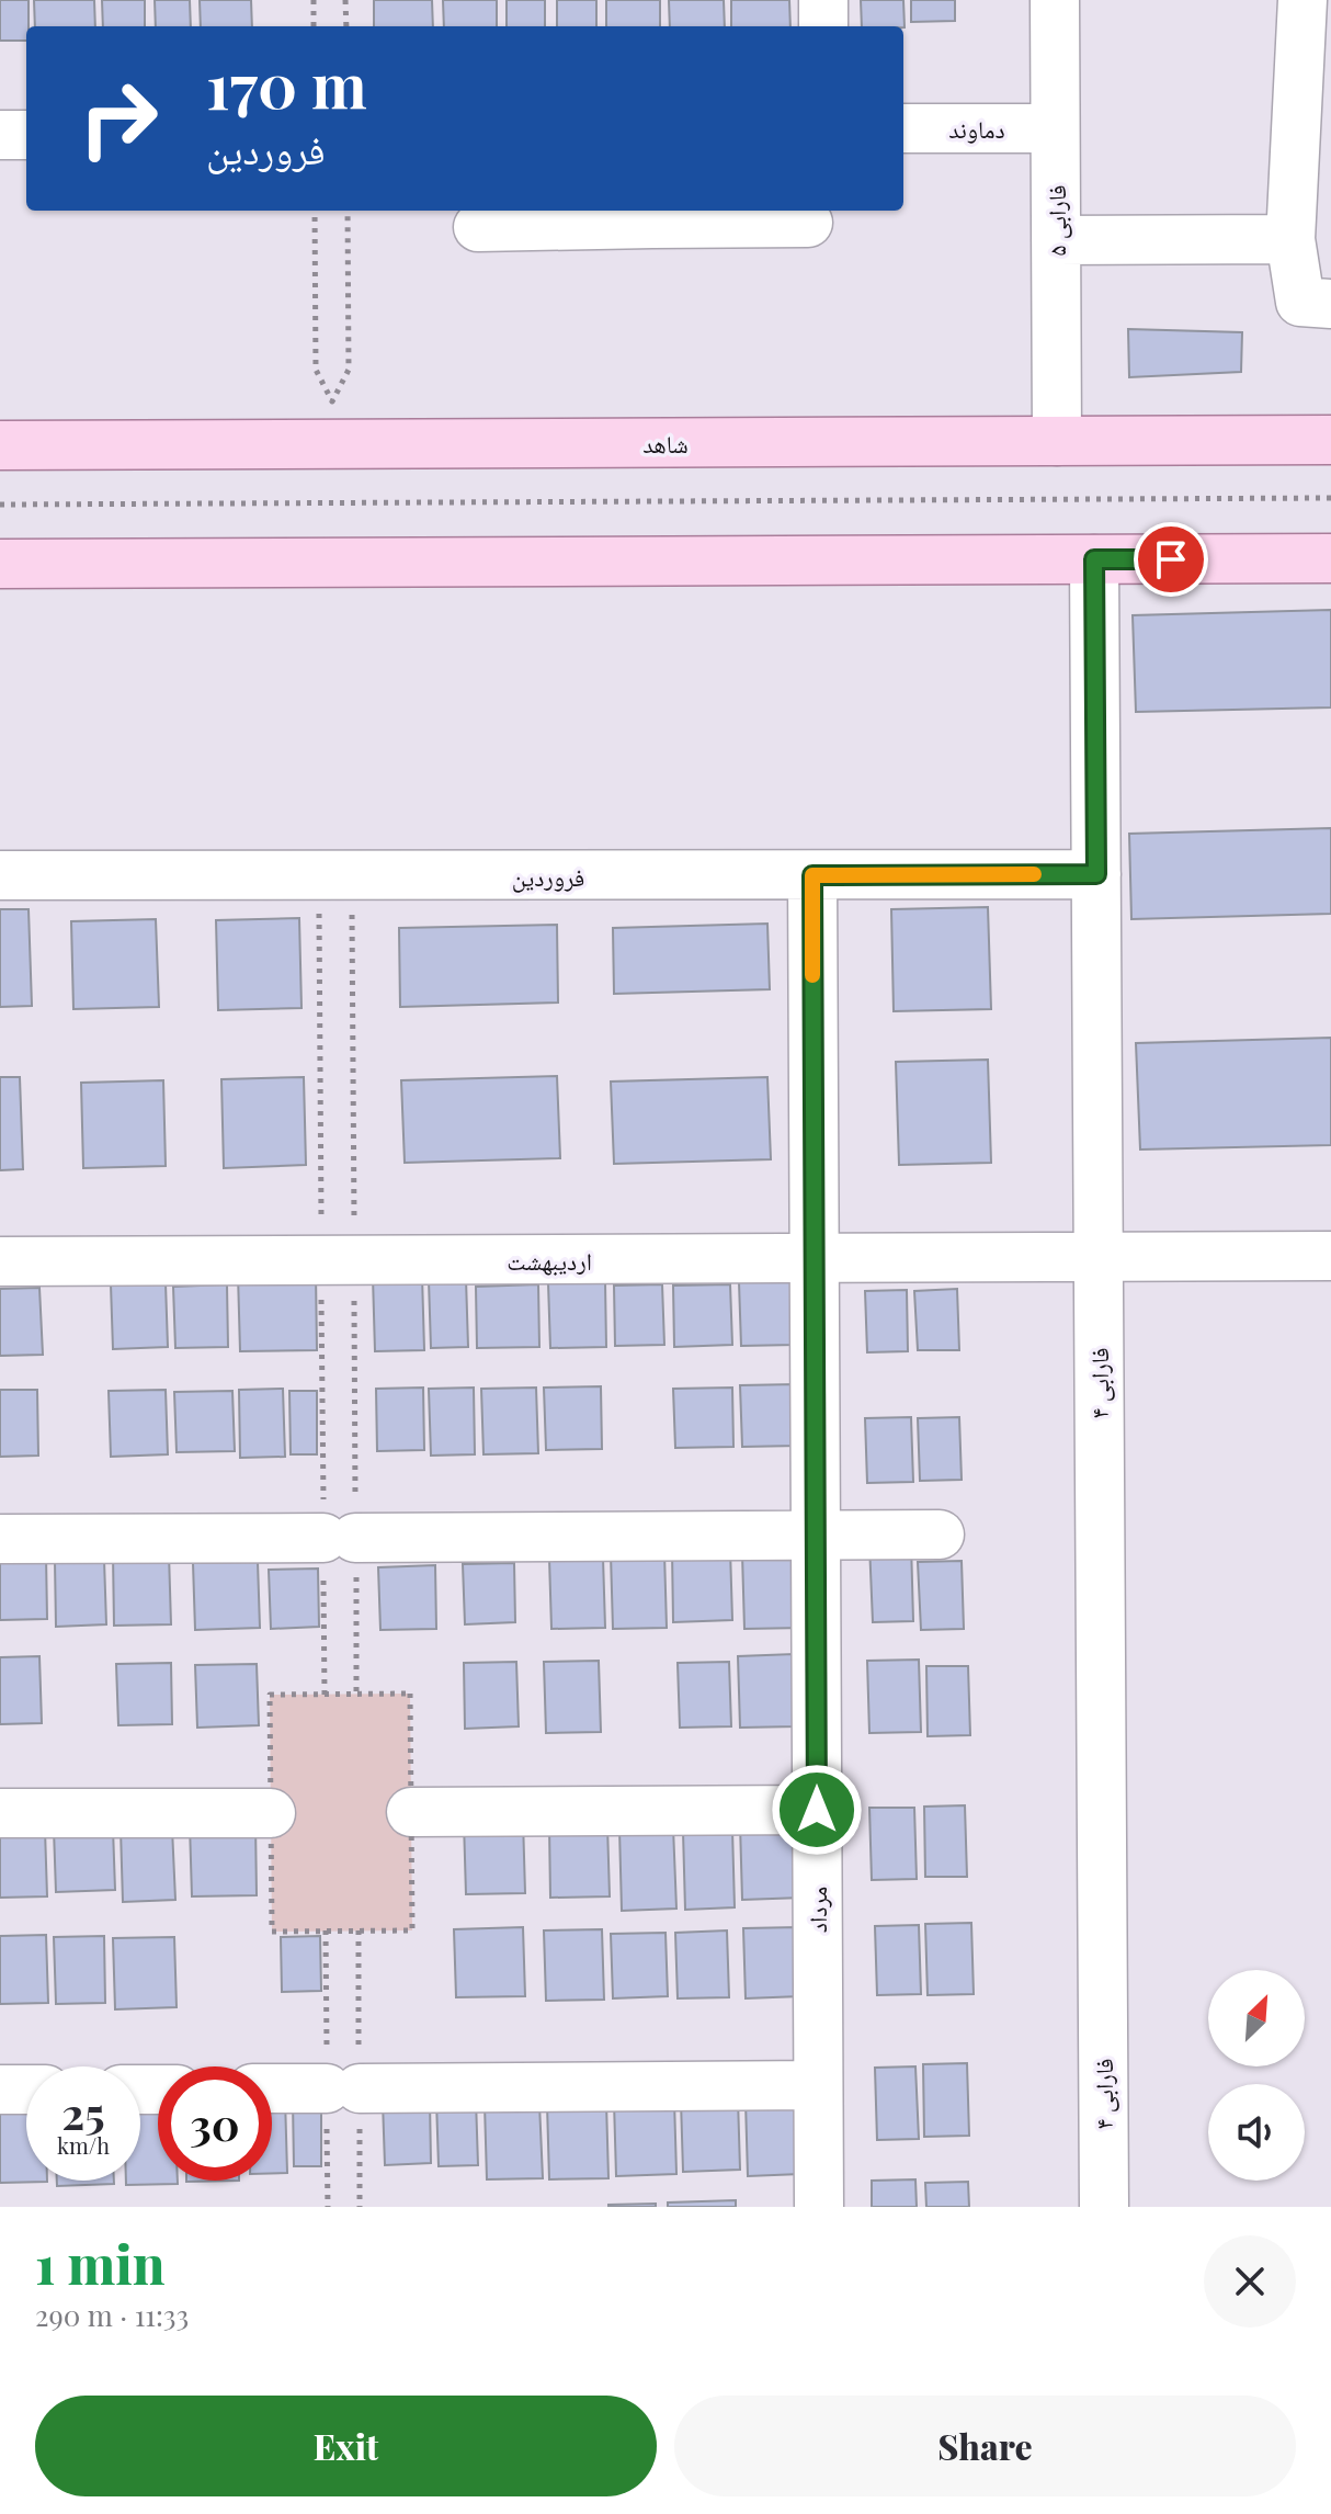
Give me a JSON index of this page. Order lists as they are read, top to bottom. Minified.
{"streets":{"main road":["شاهد"],"street":["دماوند","فارابی ۵","فروردین","اردیبهشت","فارابی ۴","مرداد"]},"crossings":[["دماوند","فارابی ۵"],["فارابی ۵","شاهد"],["فروردین","فارابی ۴"],["فروردین","مرداد"],["اردیبهشت","فارابی ۴"],["اردیبهشت","مرداد"]],"north":"top right","page":{"turn":["170 m","فروردین"],"speed":"25 km/h","limit":"30","heading":["1 min","290 m · 11:33"],"buttons":["Exit","Share"]}}
